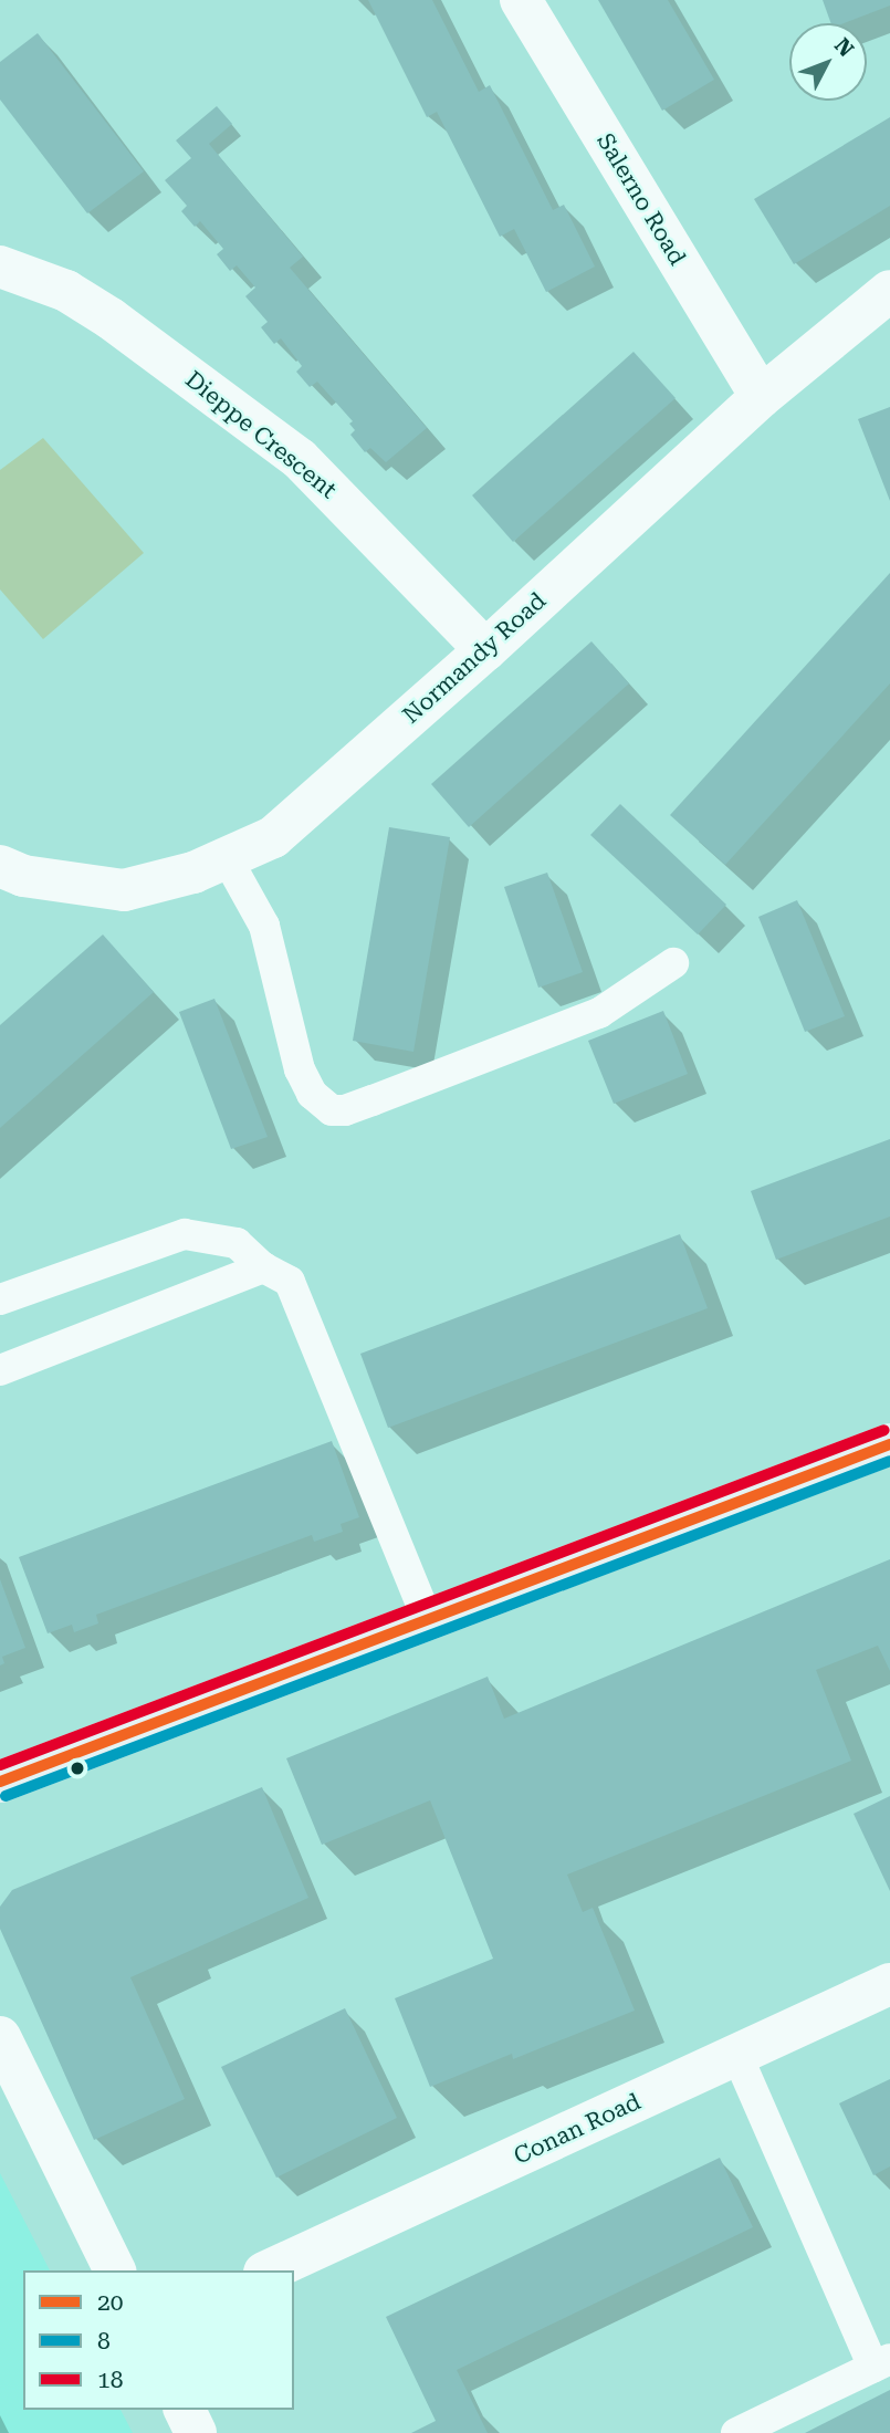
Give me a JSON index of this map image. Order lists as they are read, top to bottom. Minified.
{"streets":{"street":["Salerno Road","Dieppe Crescent","Normandy Road","Conan Road"]},"crossings":[["Salerno Road","Normandy Road"],["Dieppe Crescent","Normandy Road"]],"lines":["transit line 18","transit line 20","transit line 8"],"legend":["20","8","18"],"north":"top right"}
